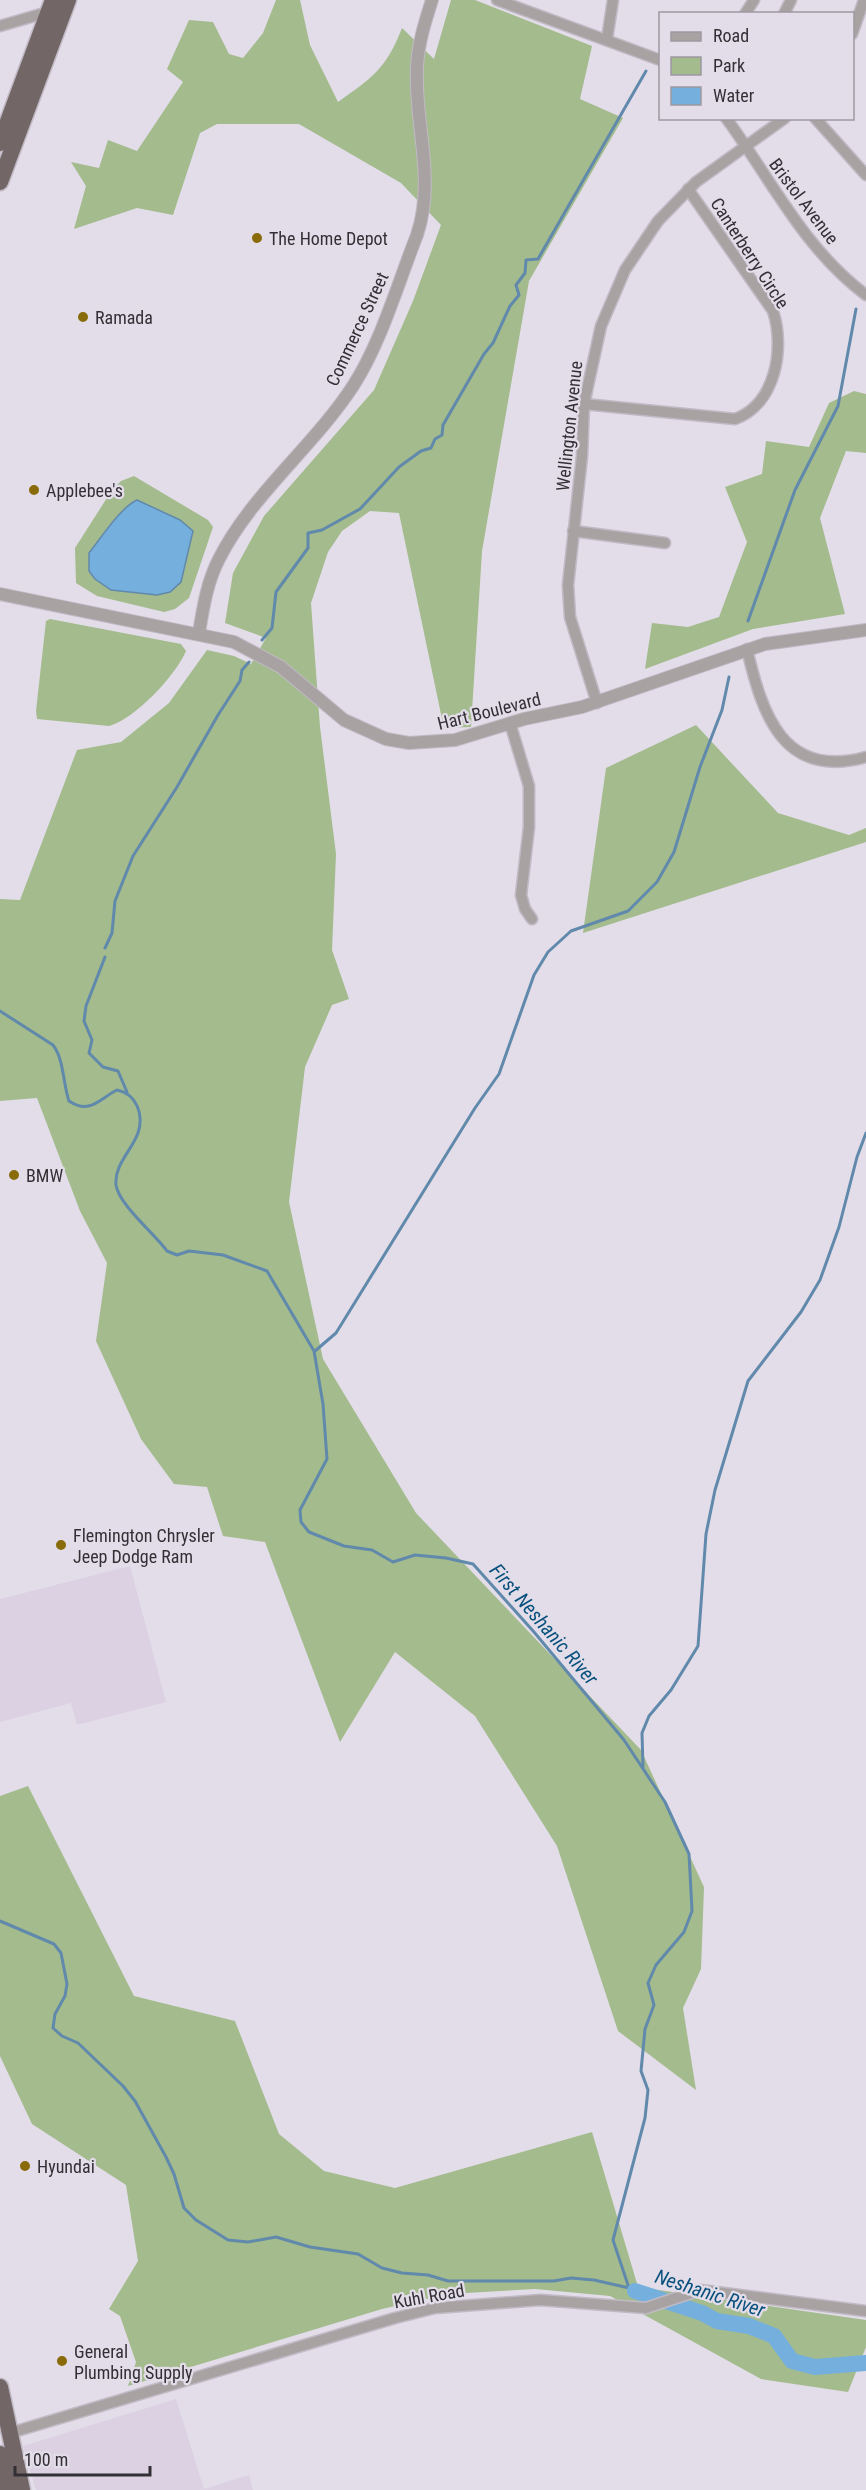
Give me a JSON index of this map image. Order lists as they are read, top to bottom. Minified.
{"streets":{"street":["Bristol Avenue","Canterberry Circle","Commerce Street","Wellington Avenue","Hart Boulevard","Kuhl Road"]},"crossings":[["Bristol Avenue","Wellington Avenue"],["Canterberry Circle","Wellington Avenue"],["Commerce Street","Hart Boulevard"],["Wellington Avenue","Hart Boulevard"]],"water":["First Neshanic River","Neshanic River"],"places":["The Home Depot","Ramada","Applebee's","BMW","Flemington Chrysler Jeep Dodge Ram","Hyundai","General Plumbing Supply"],"legend":["Road","Park","Water"],"scale_bar":"100 m"}
